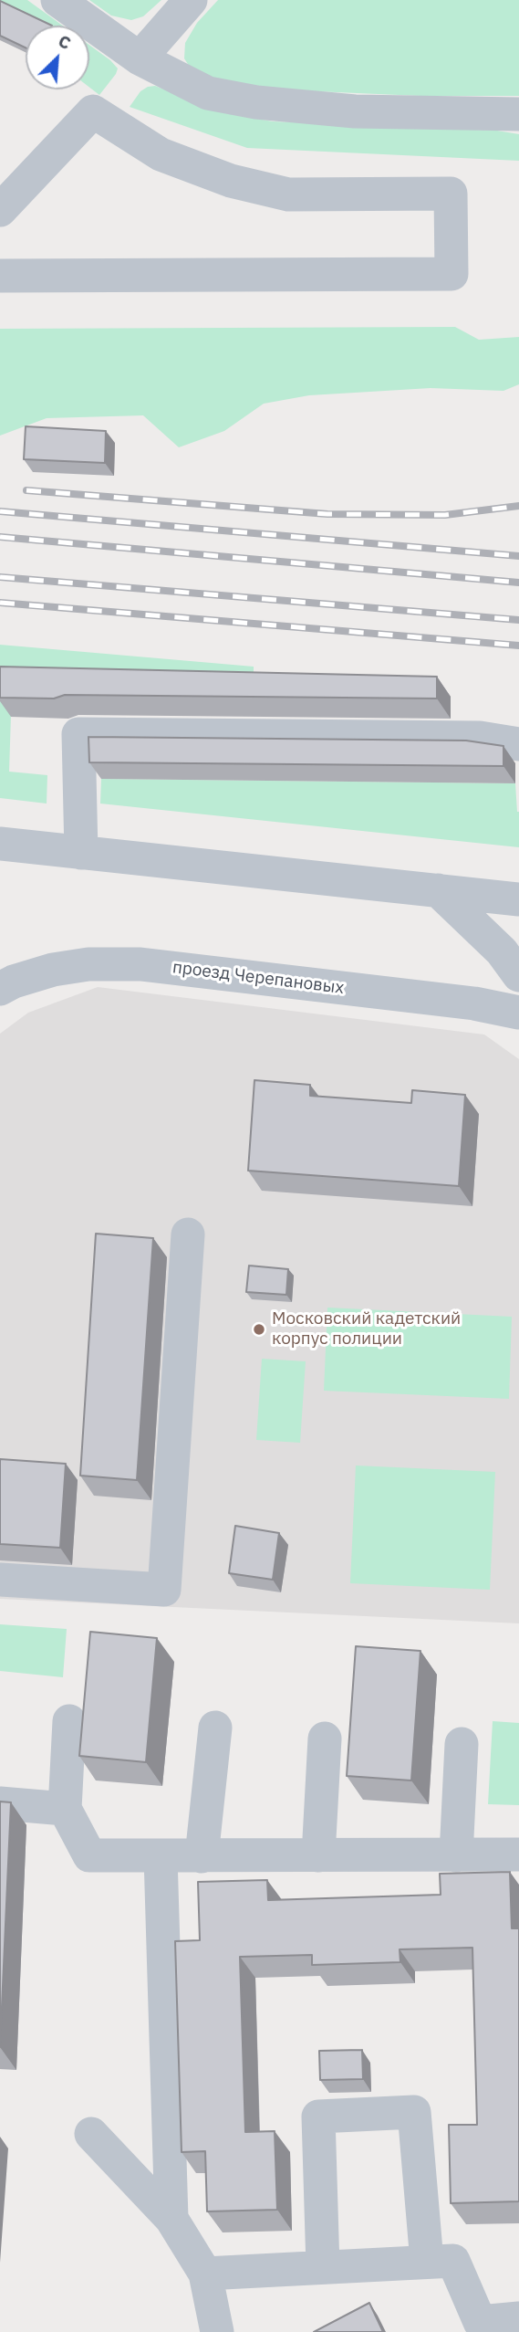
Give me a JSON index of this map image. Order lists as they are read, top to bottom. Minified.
{"streets":{"street":["проезд Черепановых"]},"places":["Московский кадетский корпус полиции"],"north":"top right"}
